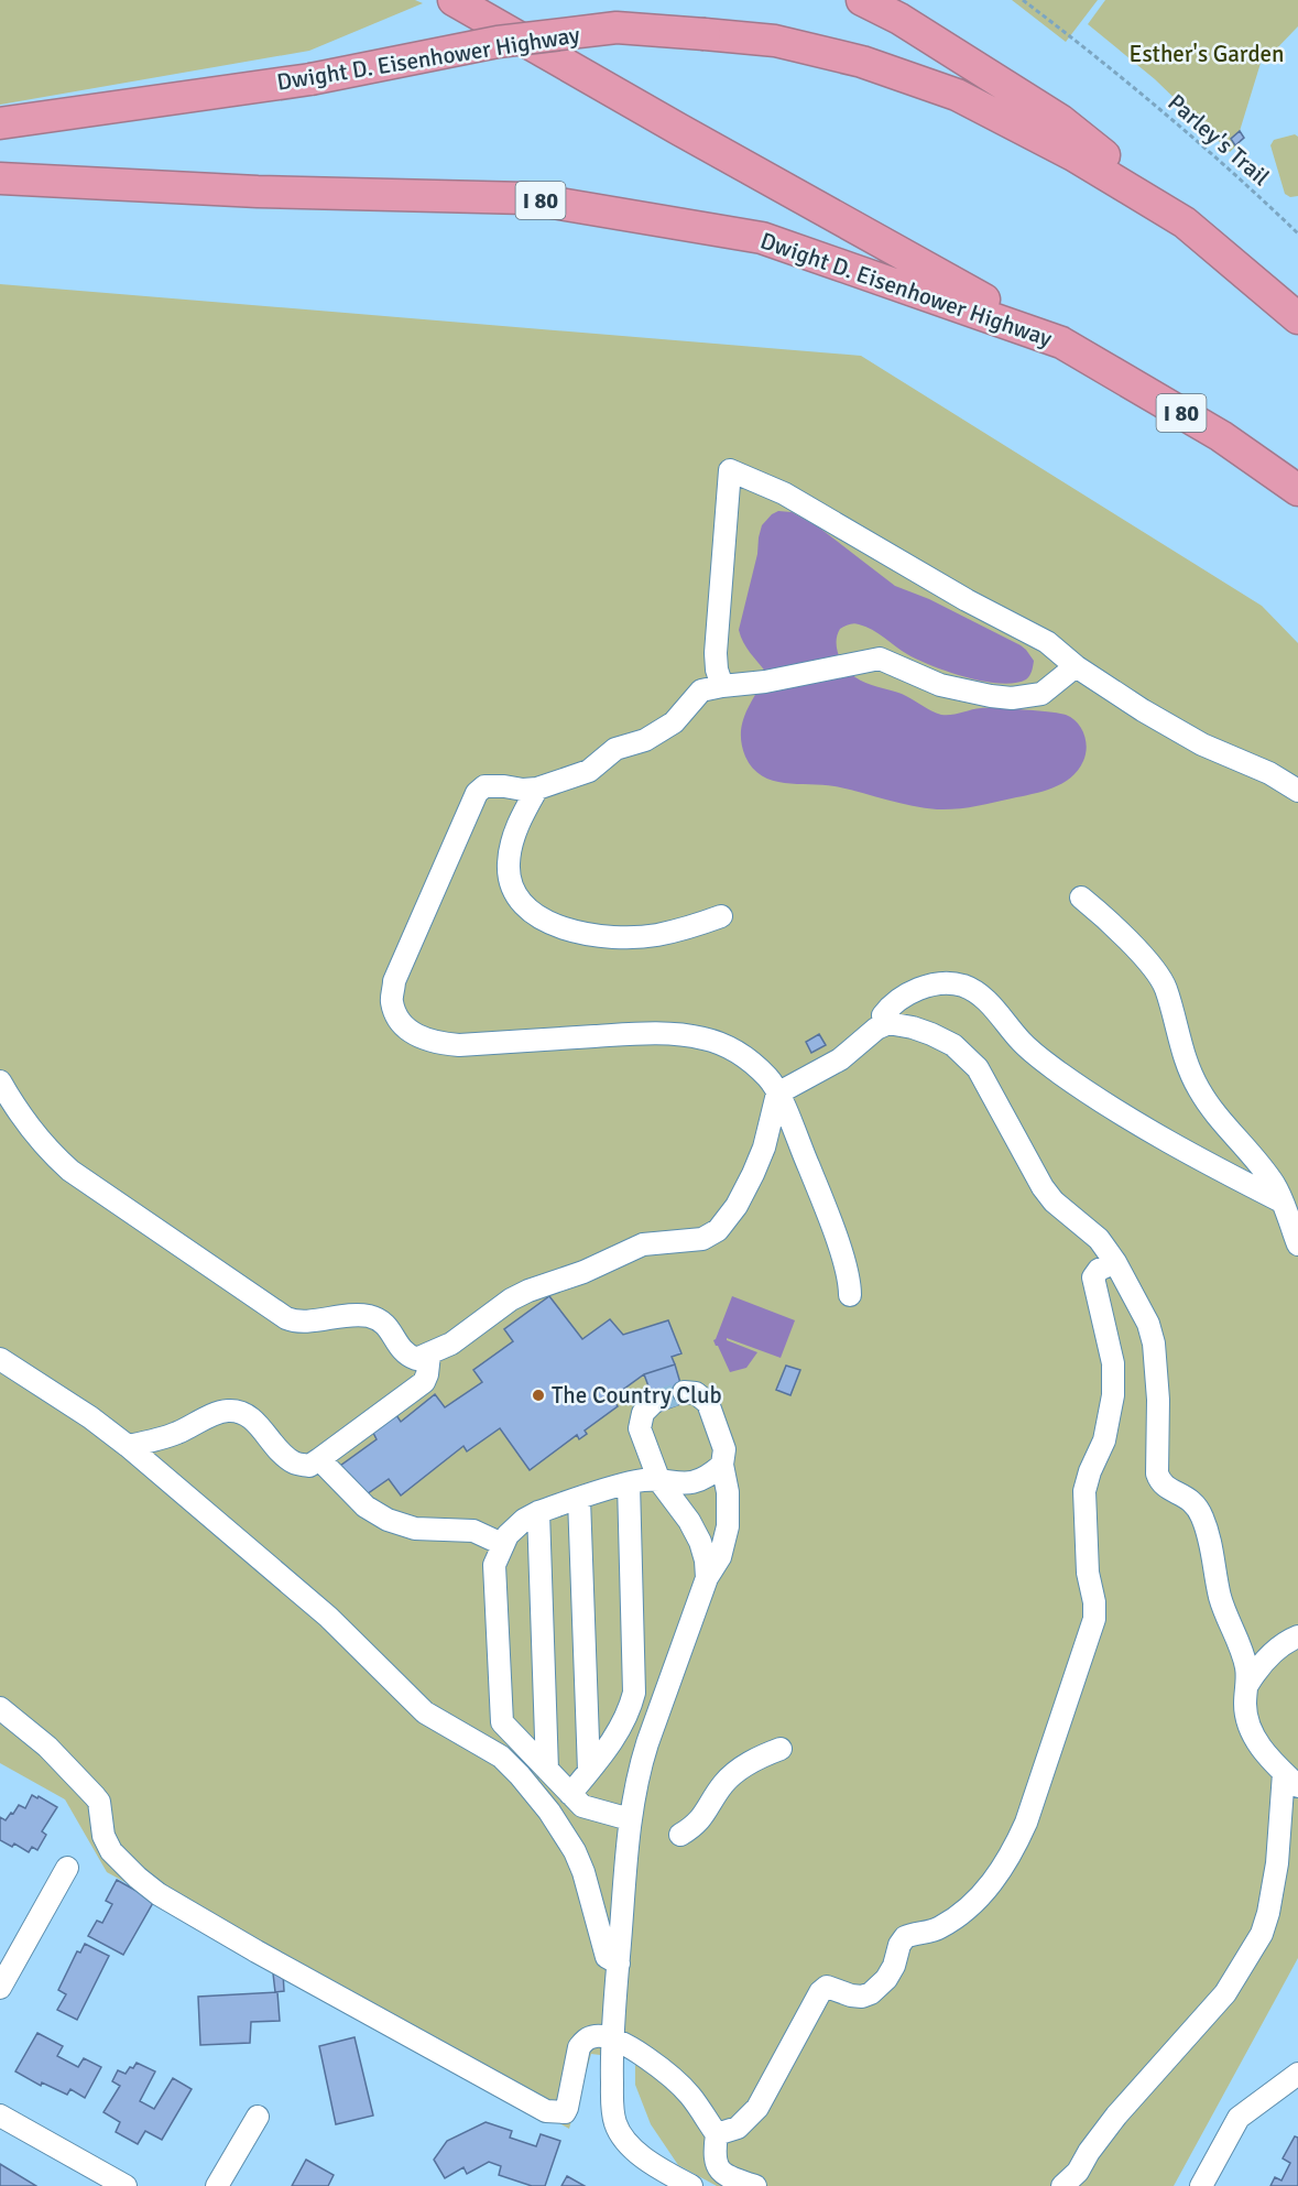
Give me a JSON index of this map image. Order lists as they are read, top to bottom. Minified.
{"streets":{"highway":["Dwight D. Eisenhower Highway","I 80"],"path":["Parley's Trail"]},"parks":["Esther's Garden"],"places":["The Country Club"]}
